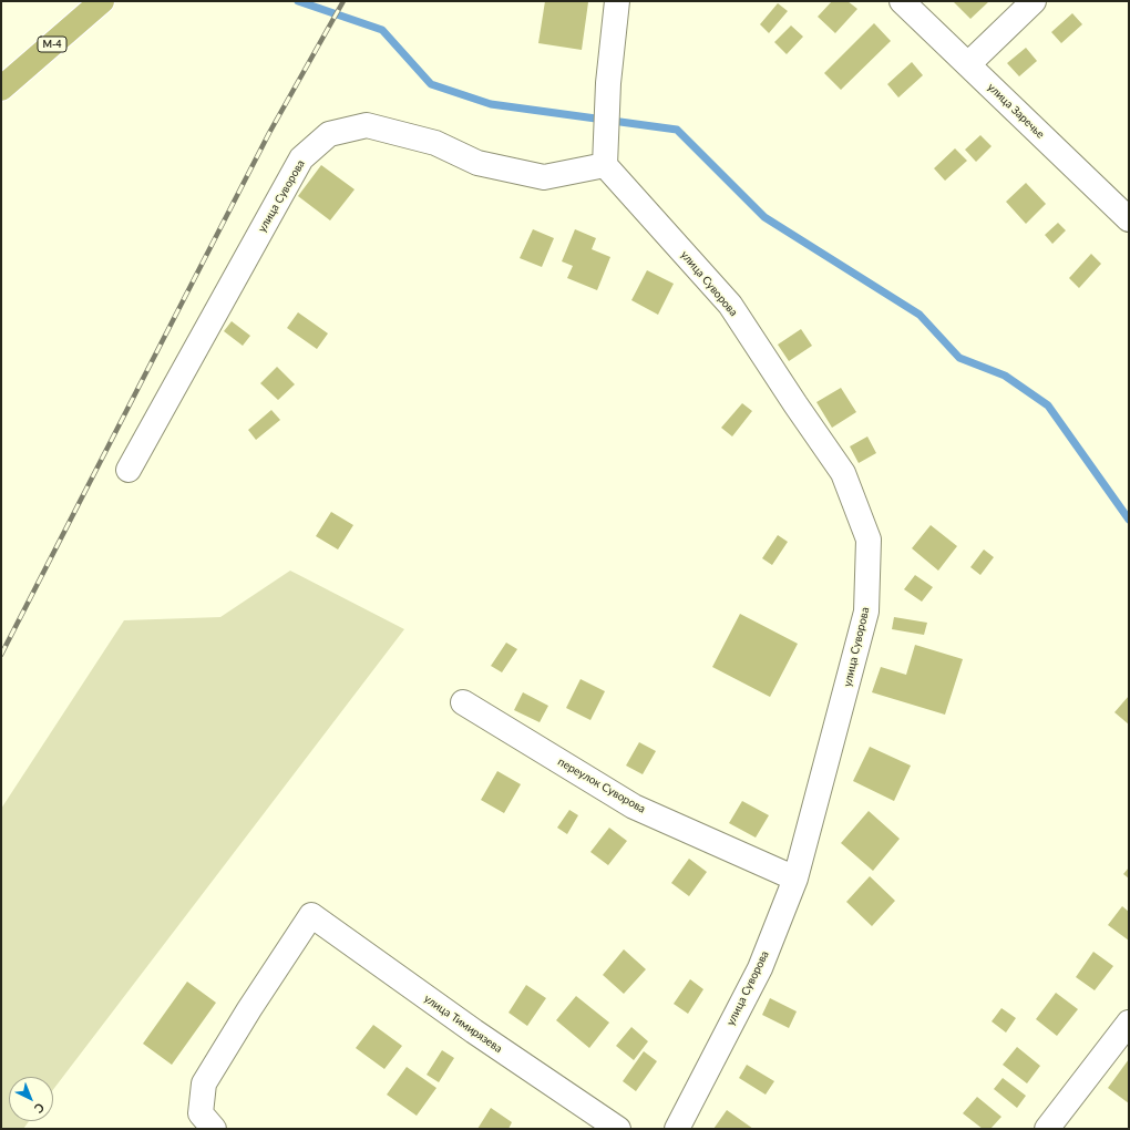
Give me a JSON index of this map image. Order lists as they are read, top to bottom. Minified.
{"streets":{"highway":["М-4"],"street":["улица Заречье","улица Суворова","переулок Суворова","улица Тимирязева"]},"crossings":[["улица Суворова","переулок Суворова"]],"north":"bottom right"}
